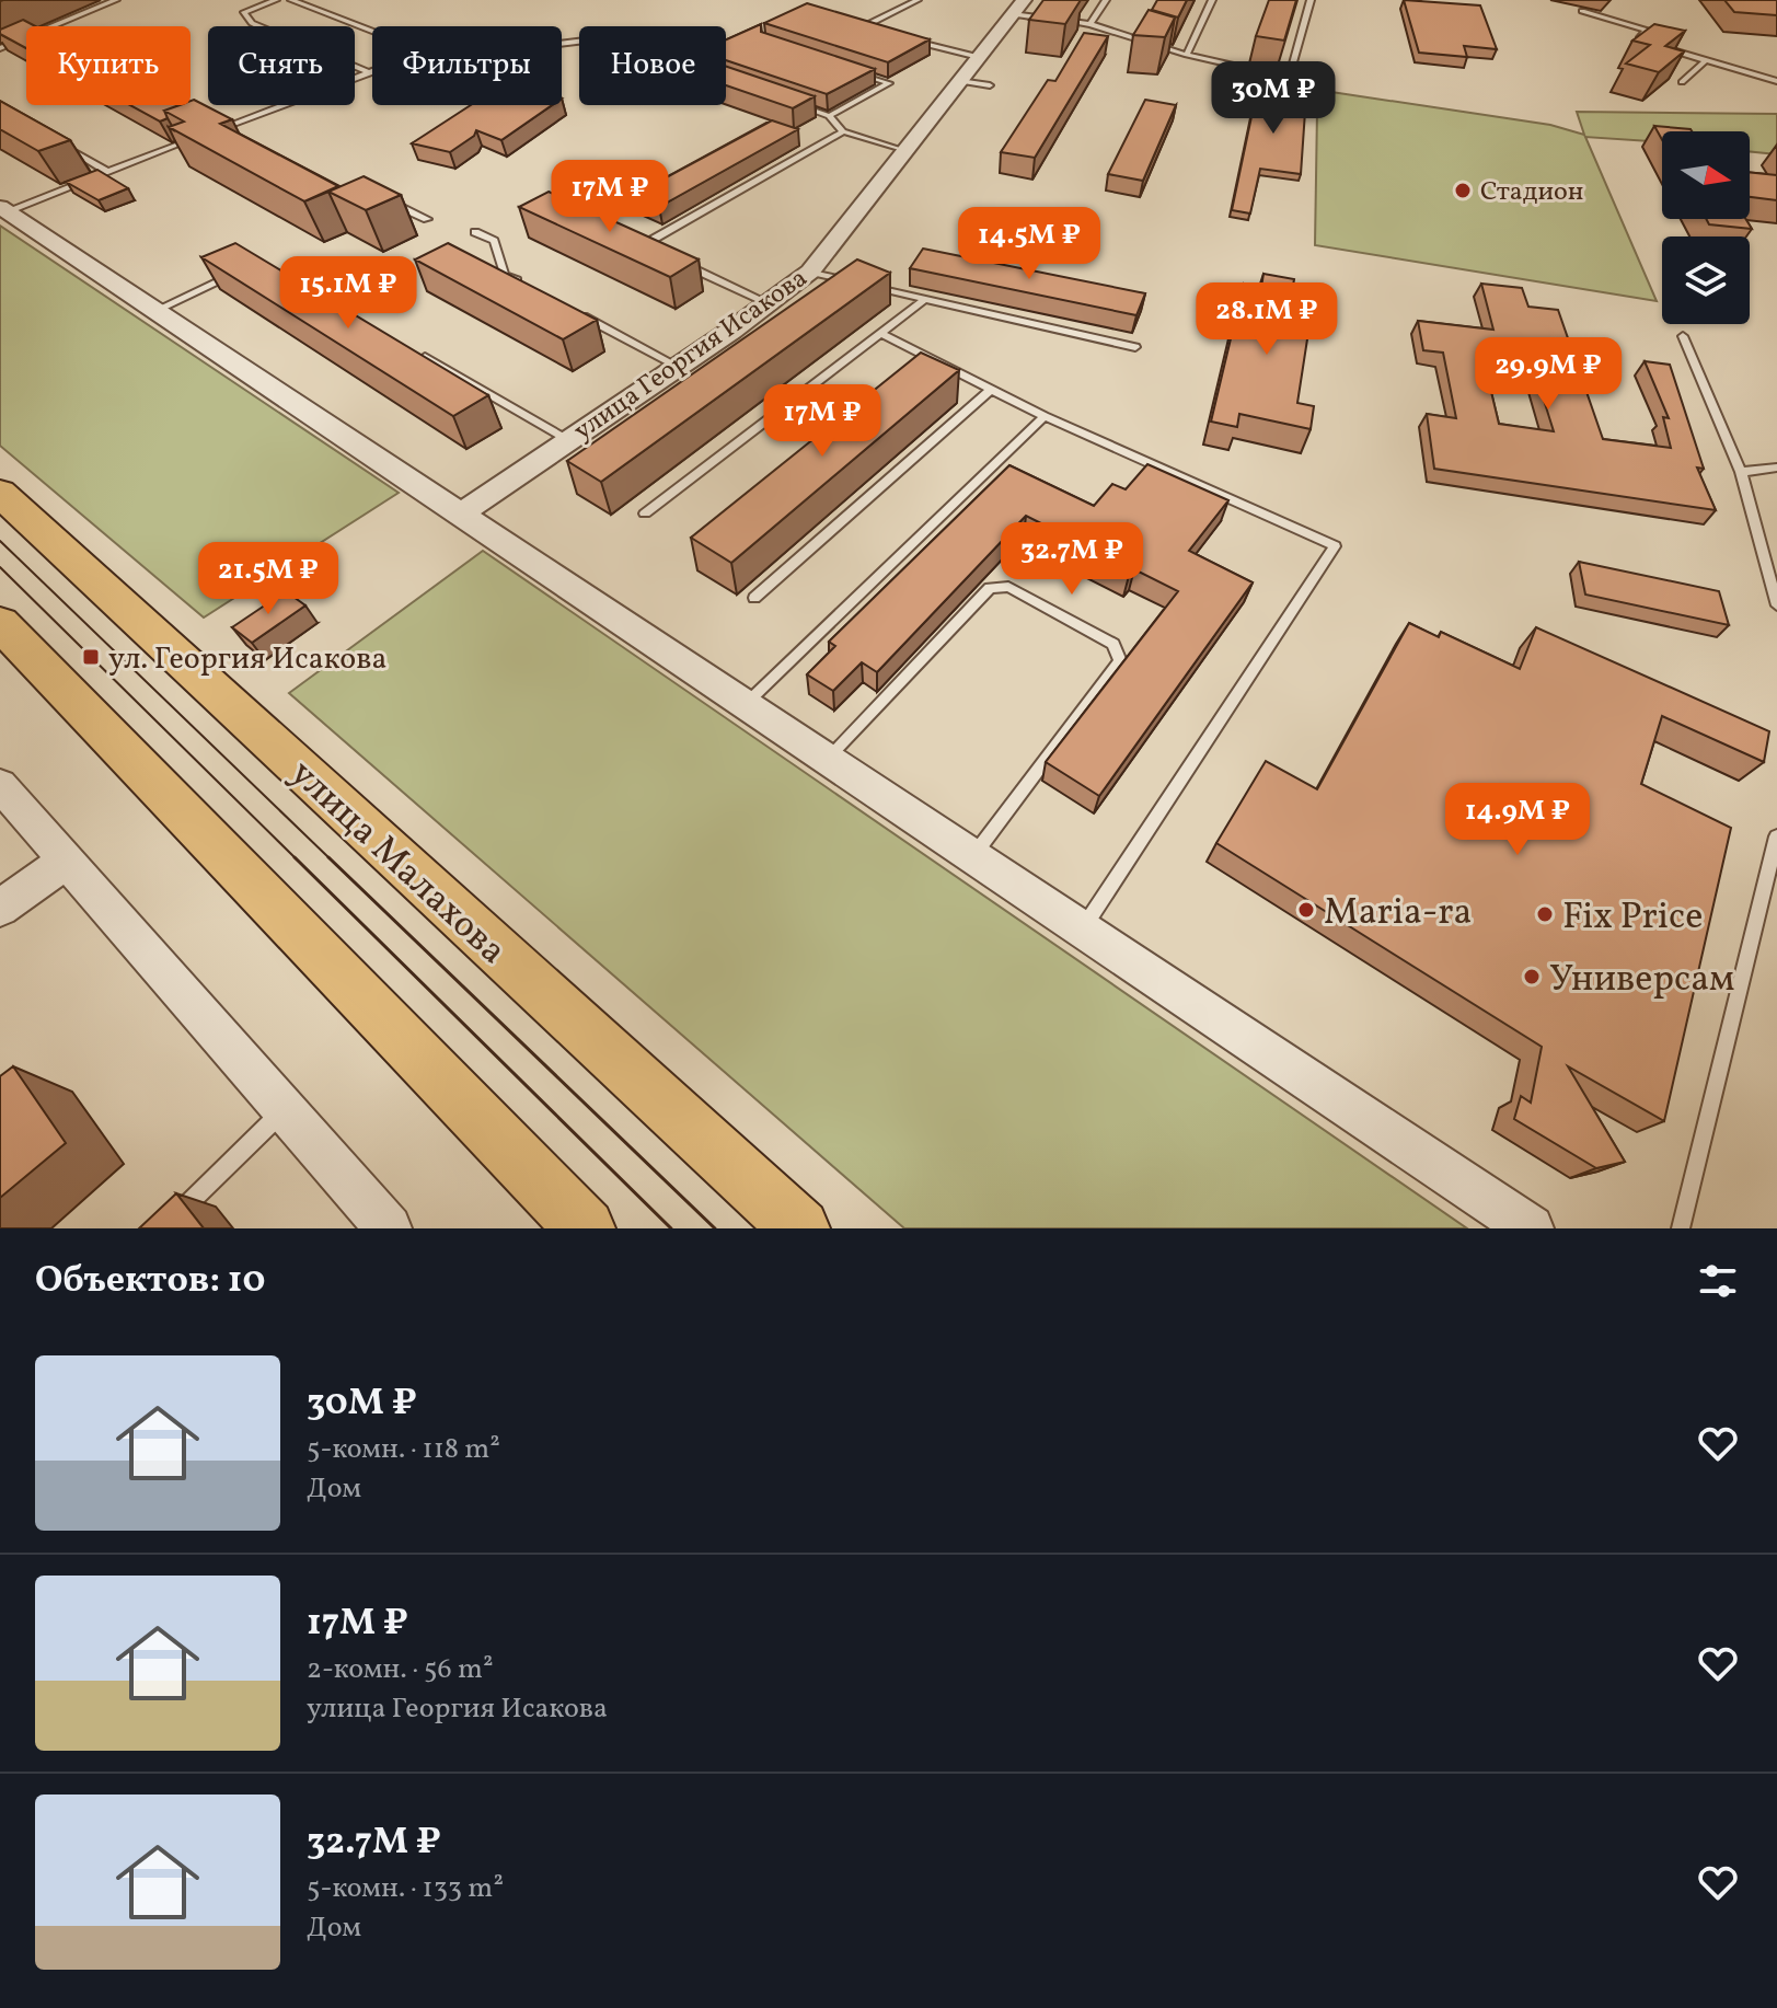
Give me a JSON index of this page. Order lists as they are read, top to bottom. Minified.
{"streets":{"main road":["улица Малахова"],"street":["улица Георгия Исакова"]},"places":{"other":["Стадион","Maria-ra","Fix Price","Универсам"],"transit":["ул. Георгия Исакова"]},"north":"right","page":{"chip":["Купить","Снять","Фильтры","Новое"],"price":["30M ₽","17M ₽","14.5M ₽","15.1M ₽","28.1M ₽","29.9M ₽","17M ₽","32.7M ₽","21.5M ₽","14.9M ₽"],"heading":"Объектов: 10","list":[{"name":"30M ₽","note":"5-комн. · 118 m² · Дом"},{"name":"17M ₽","note":"2-комн. · 56 m² · улица Георгия Исакова"},{"name":"32.7M ₽","note":"5-комн. · 133 m² · Дом"}]}}
